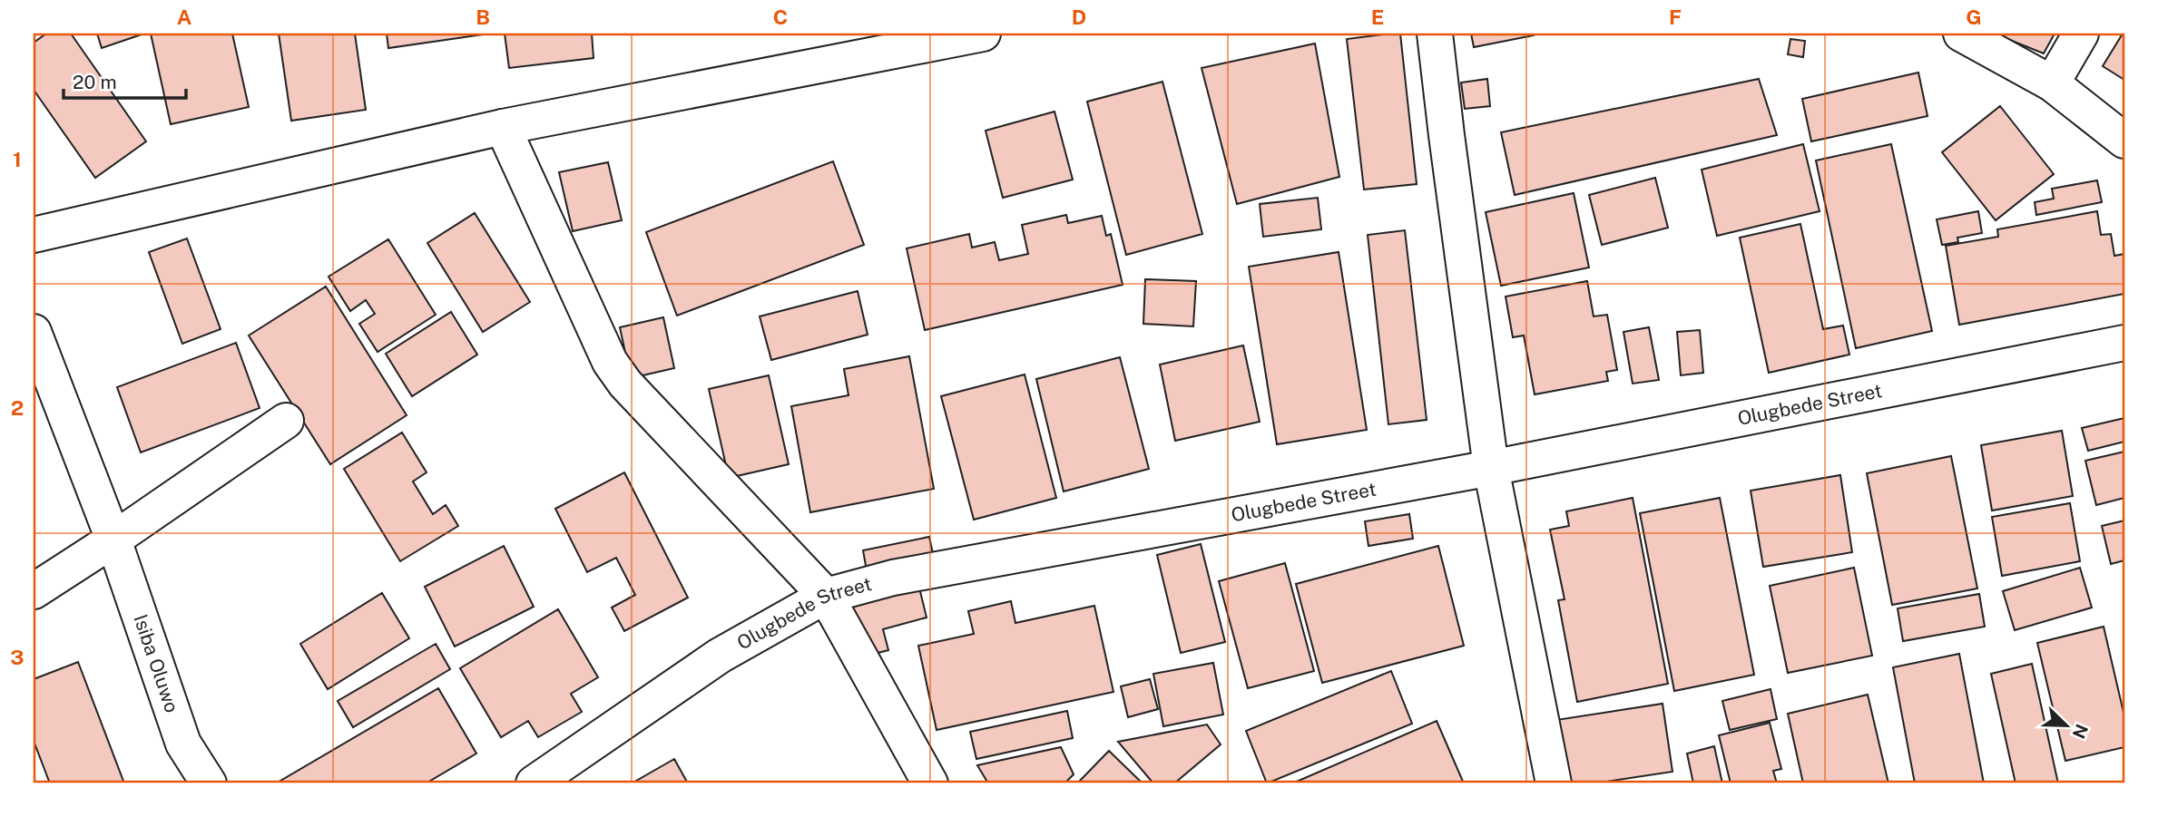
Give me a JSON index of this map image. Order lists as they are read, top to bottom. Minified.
{"streets":{"street":["Olugbede Street","Isiba Oluwo"]},"scale_bar":"20 m","north":"bottom right","grid":{"columns":["A","B","C","D","E","F","G"],"rows":["1","2","3"]}}
